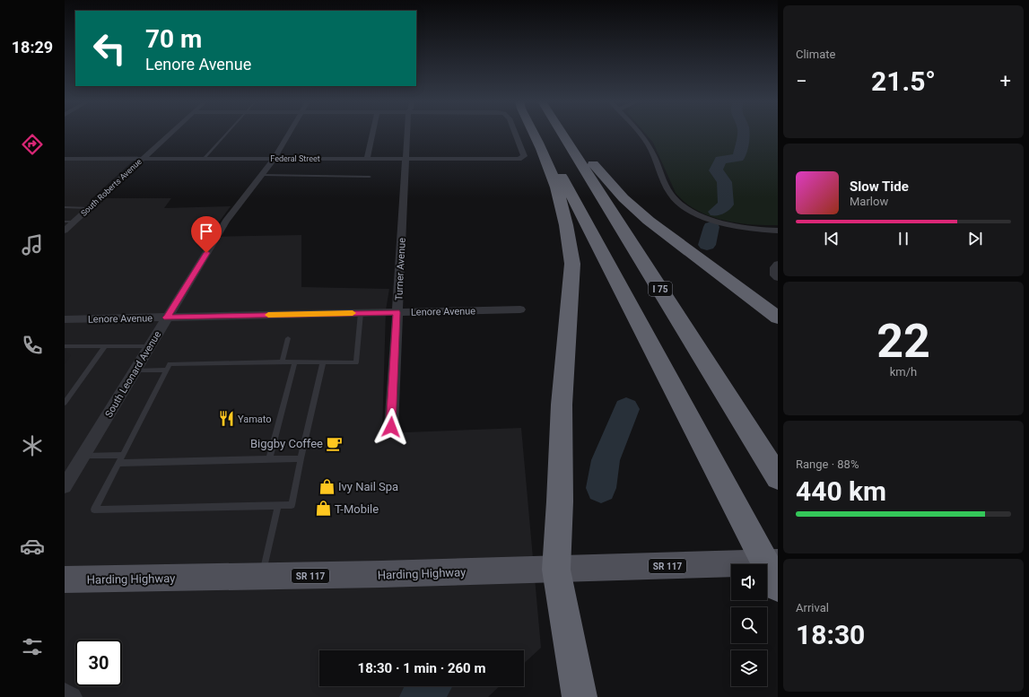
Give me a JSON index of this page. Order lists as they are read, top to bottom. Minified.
{"streets":{"highway":["I 75"],"main road":["SR 117","Harding Highway"],"street":["Federal Street","South Roberts Avenue","Turner Avenue","Lenore Avenue","South Leonard Avenue"]},"crossings":[["Federal Street","South Roberts Avenue"],["Federal Street","Turner Avenue"],["Federal Street","South Leonard Avenue"],["Turner Avenue","Lenore Avenue"],["Lenore Avenue","South Leonard Avenue"]],"places":{"restaurant":["Yamato"],"cafe":["Biggby Coffee"],"shop":["Ivy Nail Spa","T-Mobile"]},"page":{"tabs":"18:29","tile":["Climate",["22","km/h"],["Range · 88%","440 km"],["Arrival","18:30"]],"turn":["70 m","Lenore Avenue"],"heat":["−","21.5°","+"],"song":["Slow Tide","Marlow"],"limit":"30","trip":"18:30 · 1 min · 260 m"}}
